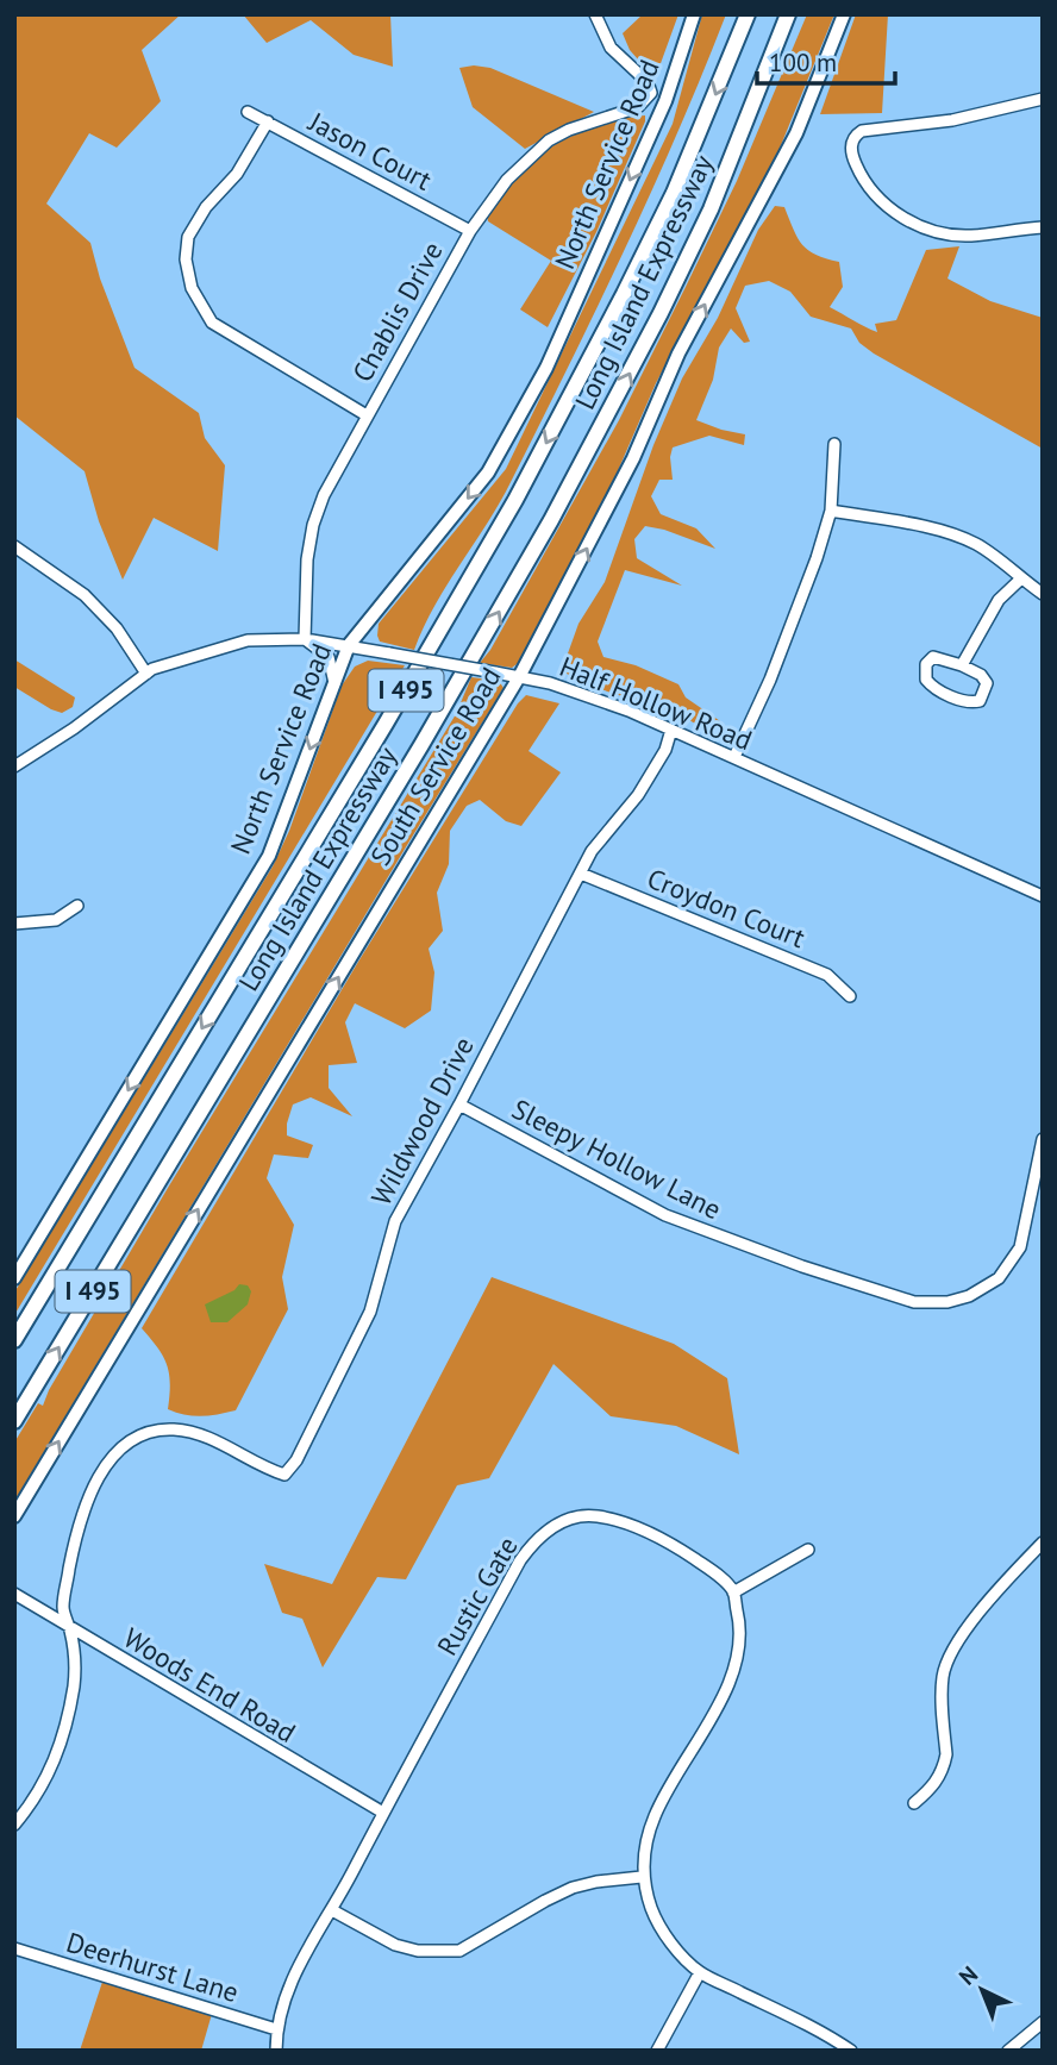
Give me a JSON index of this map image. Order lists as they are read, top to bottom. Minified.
{"streets":{"highway":["Long Island Expressway","I 495"],"main road":["North Service Road","South Service Road"],"street":["Jason Court","Chablis Drive","Half Hollow Road","Croydon Court","Wildwood Drive","Sleepy Hollow Lane","Rustic Gate","Woods End Road","Deerhurst Lane"]},"crossings":[["Jason Court","Chablis Drive"],["North Service Road","Half Hollow Road"],["Chablis Drive","Half Hollow Road"],["Half Hollow Road","South Service Road"],["Half Hollow Road","Wildwood Drive"],["Croydon Court","Wildwood Drive"],["Wildwood Drive","Sleepy Hollow Lane"],["Wildwood Drive","Woods End Road"],["Rustic Gate","Woods End Road"],["Rustic Gate","Deerhurst Lane"]],"one_way":["North Service Road","South Service Road"],"scale_bar":"100 m","north":"top left"}
